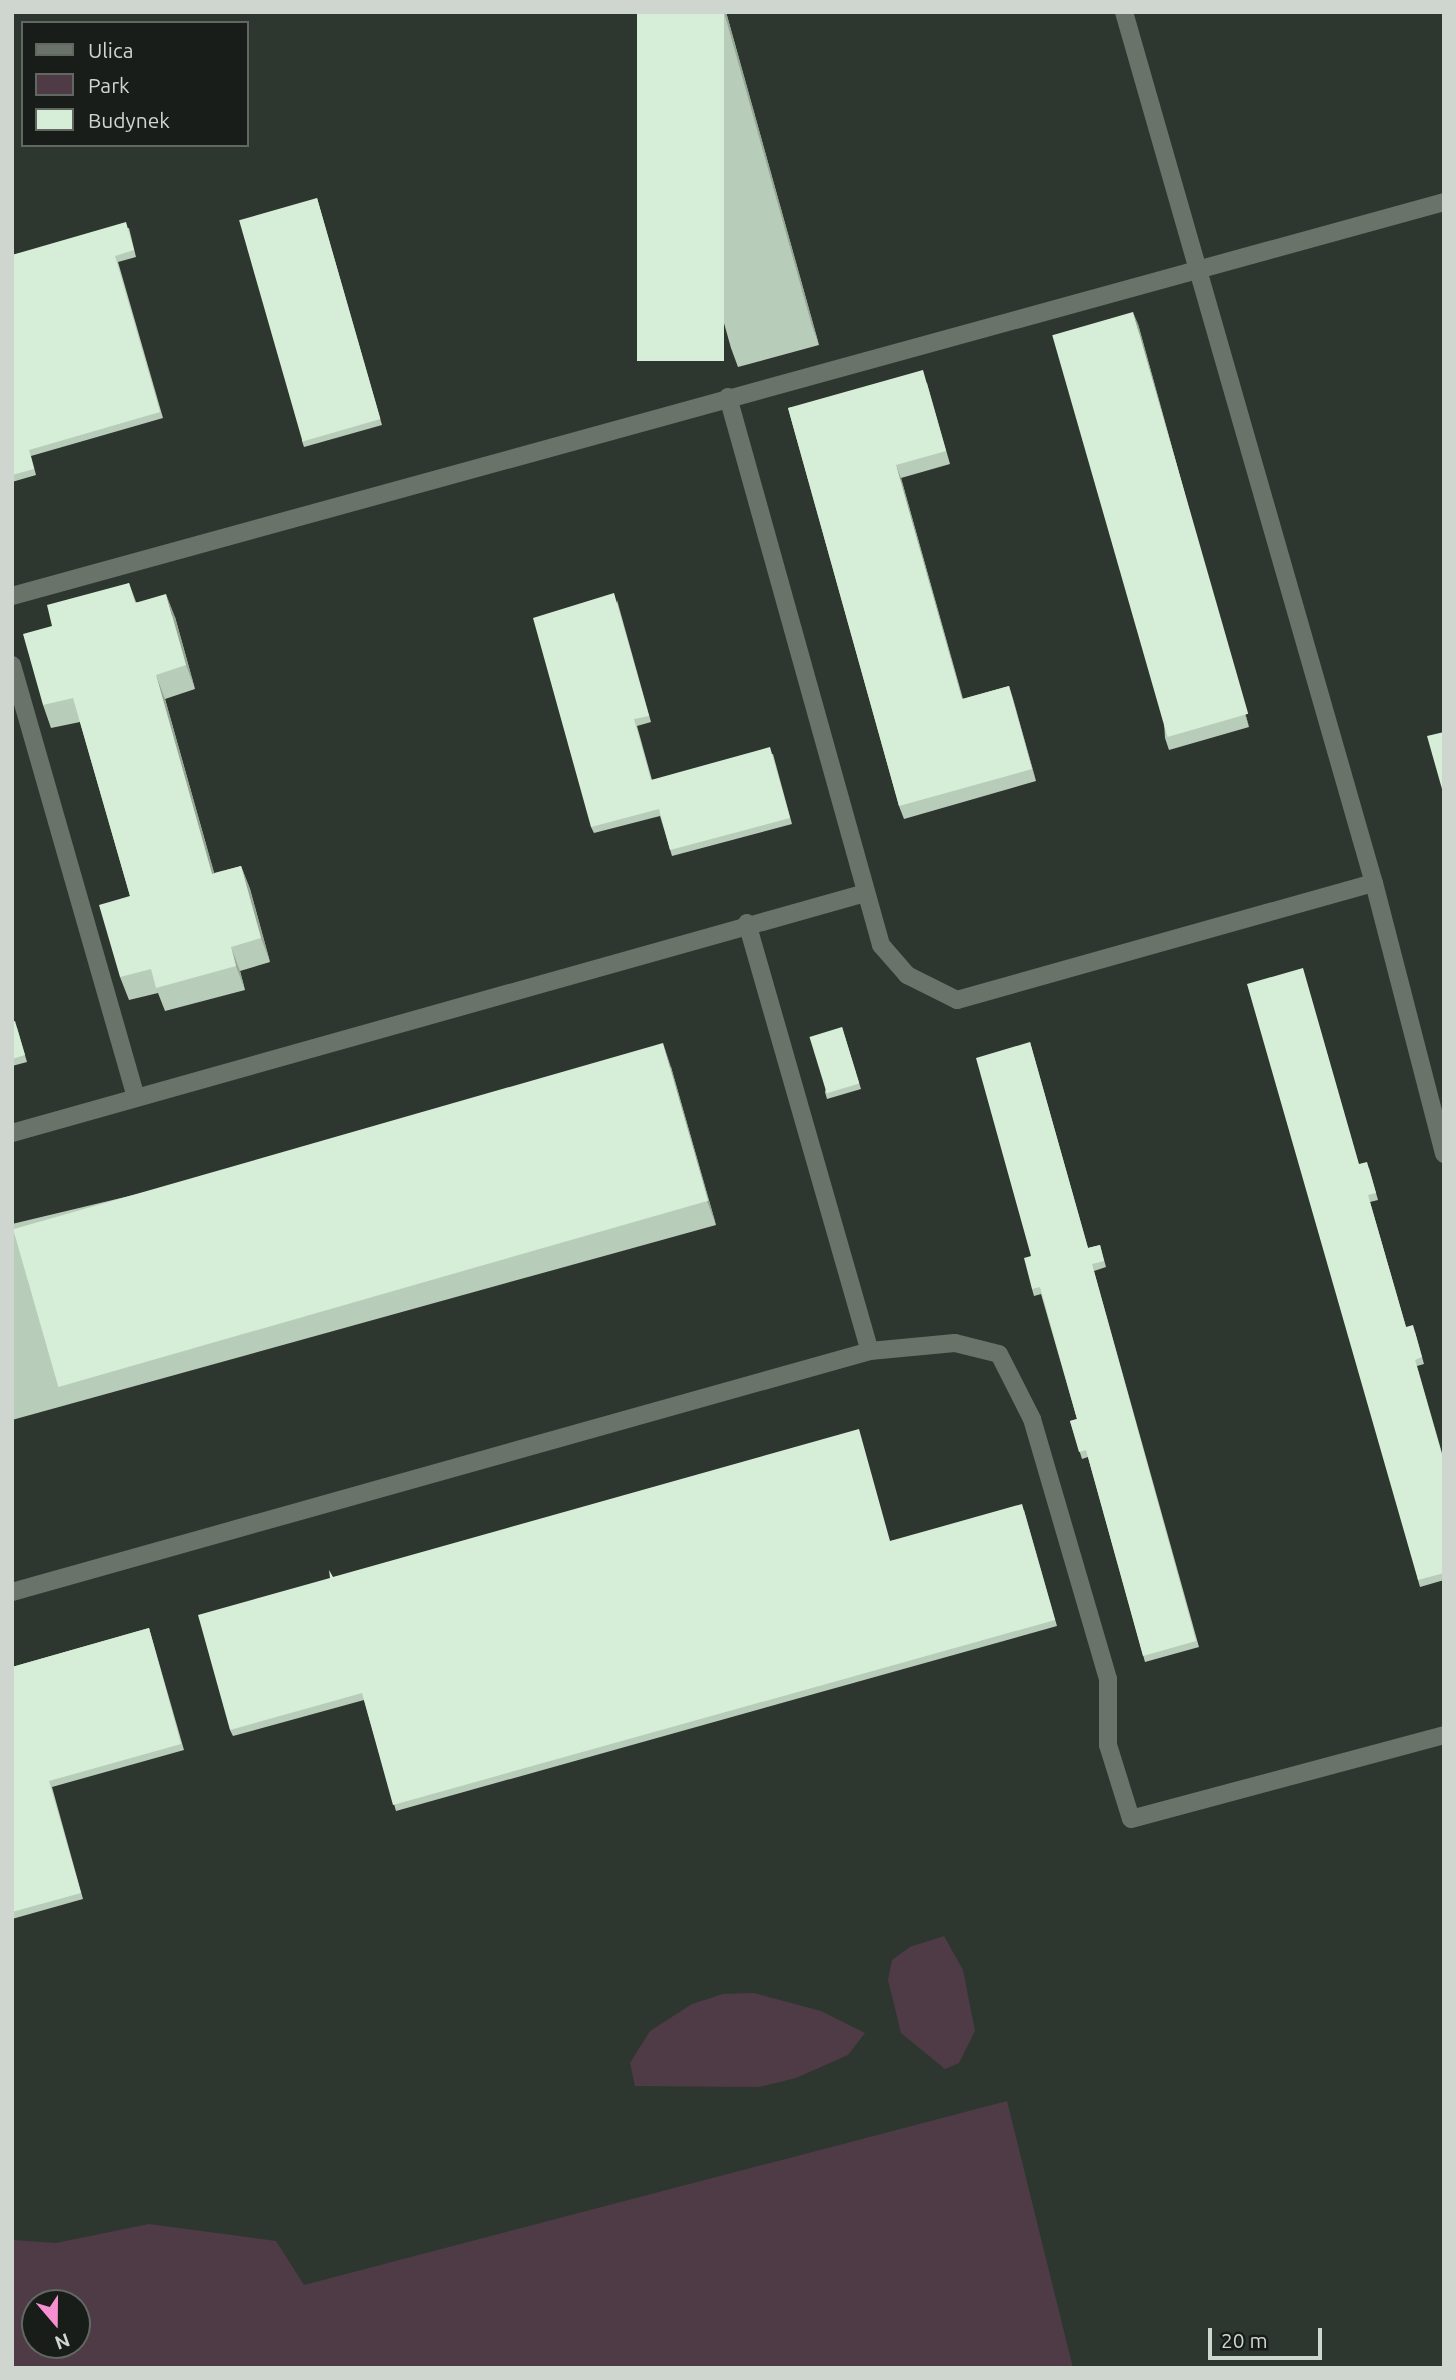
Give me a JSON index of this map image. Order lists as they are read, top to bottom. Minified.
{"legend":["Ulica","Park","Budynek"],"scale_bar":"20 m","north":"bottom"}
